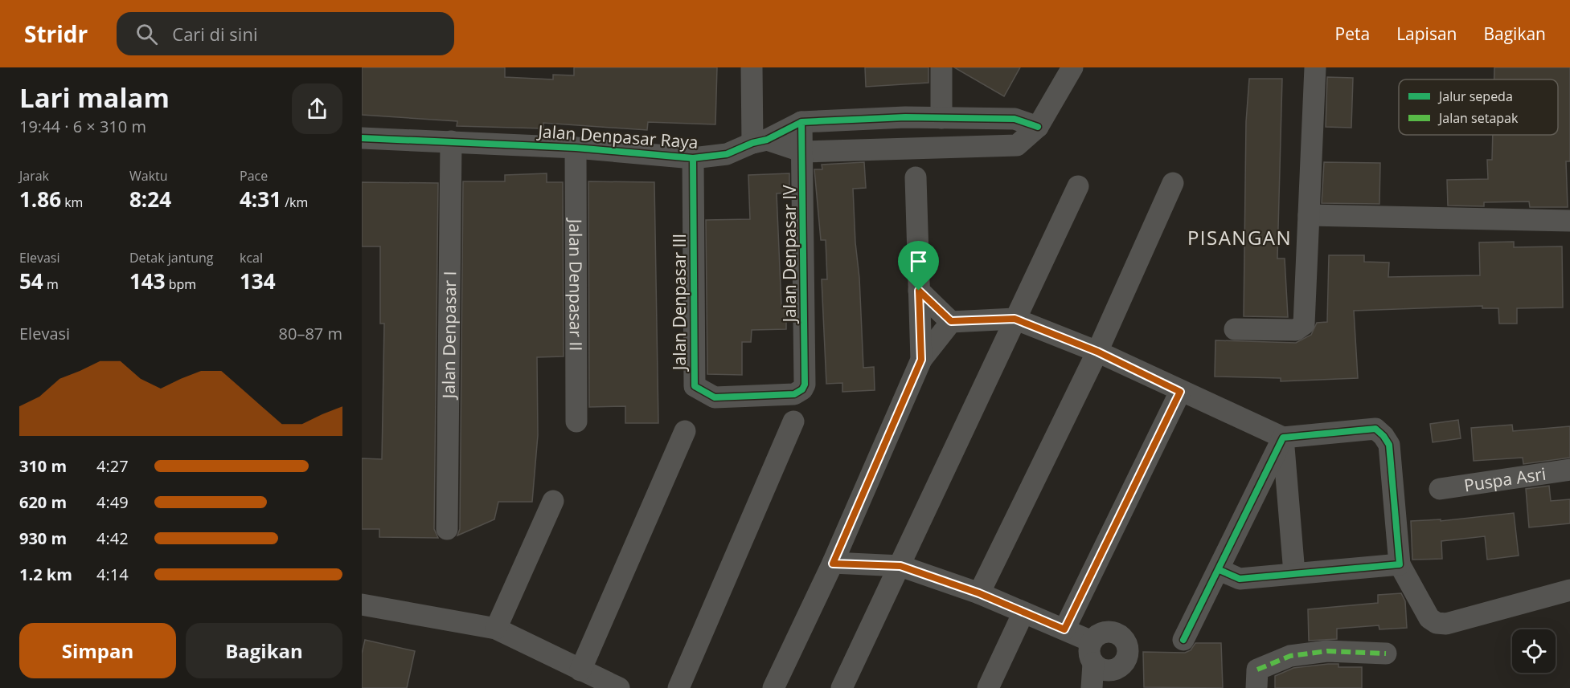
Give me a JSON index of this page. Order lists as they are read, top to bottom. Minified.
{"streets":{"street":["Jalan Denpasar Raya","Jalan Denpasar IV","Jalan Denpasar II","Jalan Denpasar III","Jalan Denpasar I","Puspa Asri"]},"crossings":[["Jalan Denpasar Raya","Jalan Denpasar IV"],["Jalan Denpasar Raya","Jalan Denpasar II"],["Jalan Denpasar Raya","Jalan Denpasar III"],["Jalan Denpasar Raya","Jalan Denpasar I"],["Jalan Denpasar IV","Jalan Denpasar III"]],"districts":["PISANGAN"],"legend":["Jalur sepeda","Jalan setapak"],"page":{"header":"Stridr","search":"Cari di sini","nav":["Peta","Lapisan","Bagikan"],"heading":["Lari malam","19:44 · 6 × 310 m"],"stats":[["Jarak","1.86 km"],["Waktu","8:24"],["Pace","4:31 /km"],["Elevasi","54 m"],["Detak jantung","143 bpm"],["kcal","134"]],"chart":["Elevasi","80–87 m"],"list":[{"name":"310 m","note":"4:27"},{"name":"620 m","note":"4:49"},{"name":"930 m","note":"4:42"},{"name":"1.2 km","note":"4:14"}],"buttons":["Simpan","Bagikan"]}}
